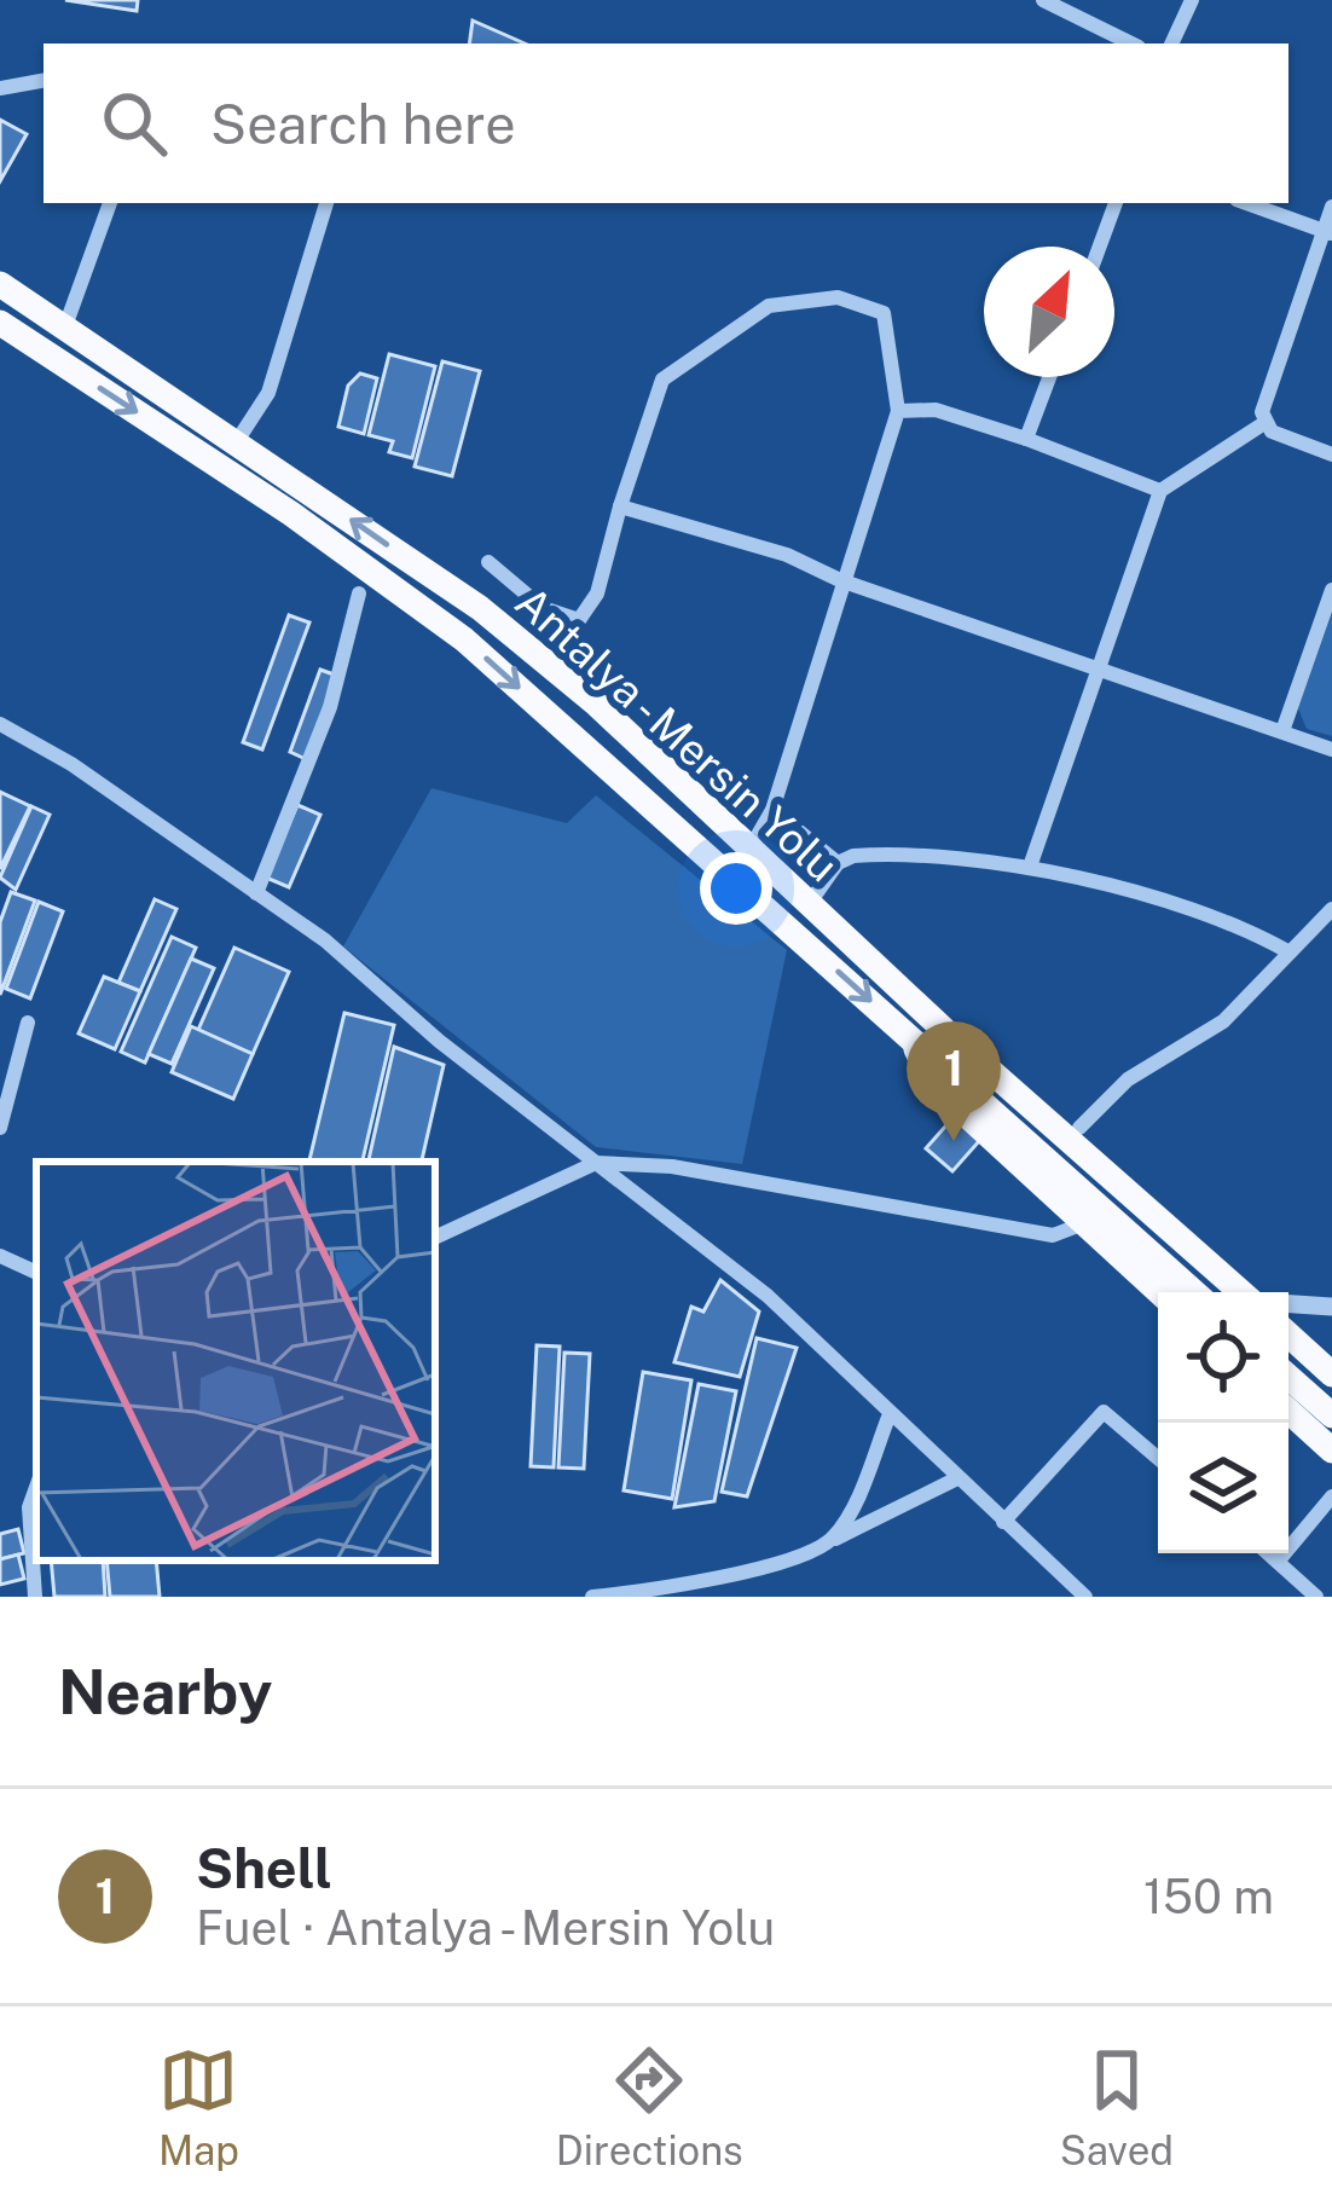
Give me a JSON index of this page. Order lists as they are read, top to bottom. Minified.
{"streets":{"highway":["Antalya - Mersin Yolu"]},"north":"top right","page":{"search":"Search here","pins":"1","heading":"Nearby","list":[{"mark":"1","name":"Shell","note":"Fuel · Antalya - Mersin Yolu","value":"150 m"}],"nav":["Map","Directions","Saved"]}}
